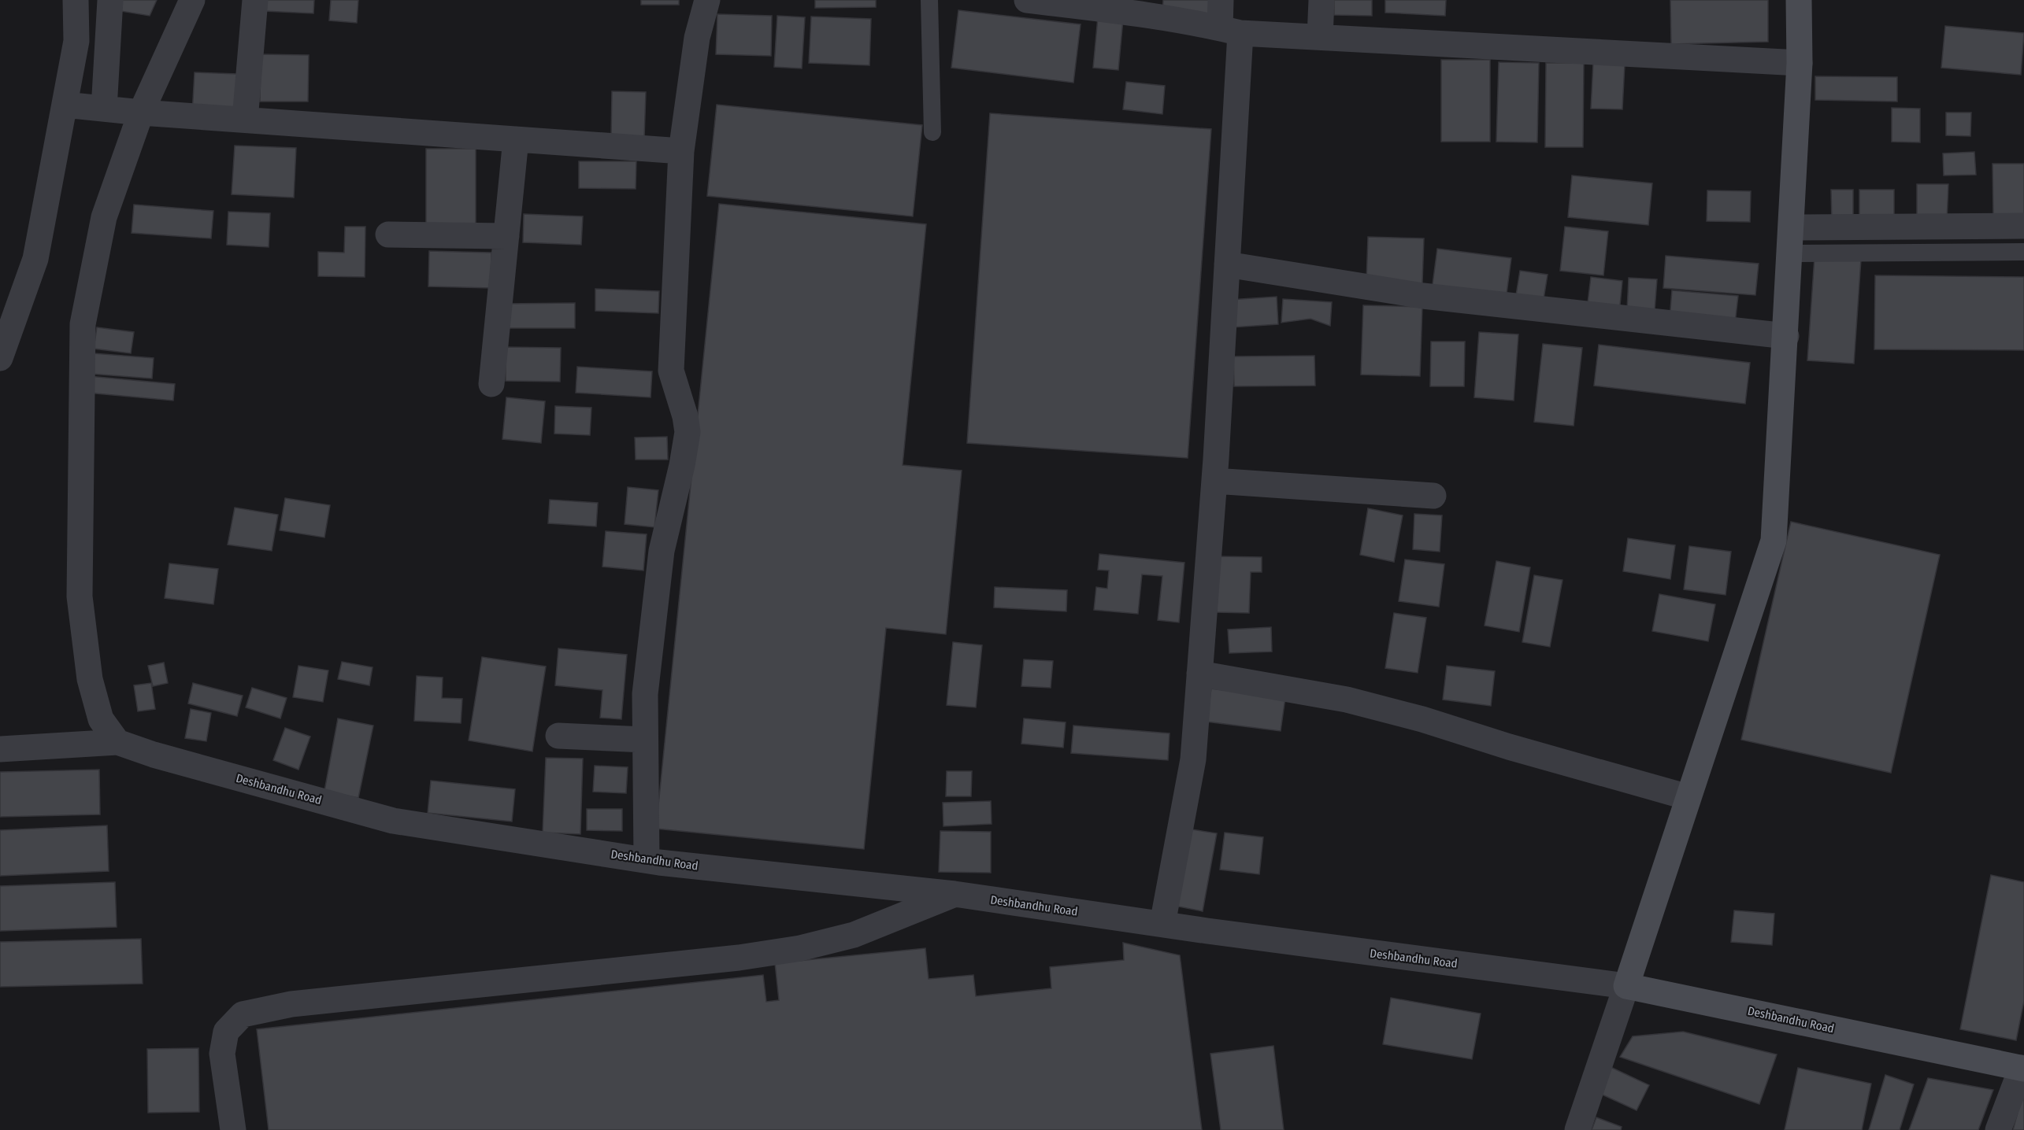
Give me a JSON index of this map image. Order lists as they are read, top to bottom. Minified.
{"streets":{"street":["Deshbandhu Road"]}}
